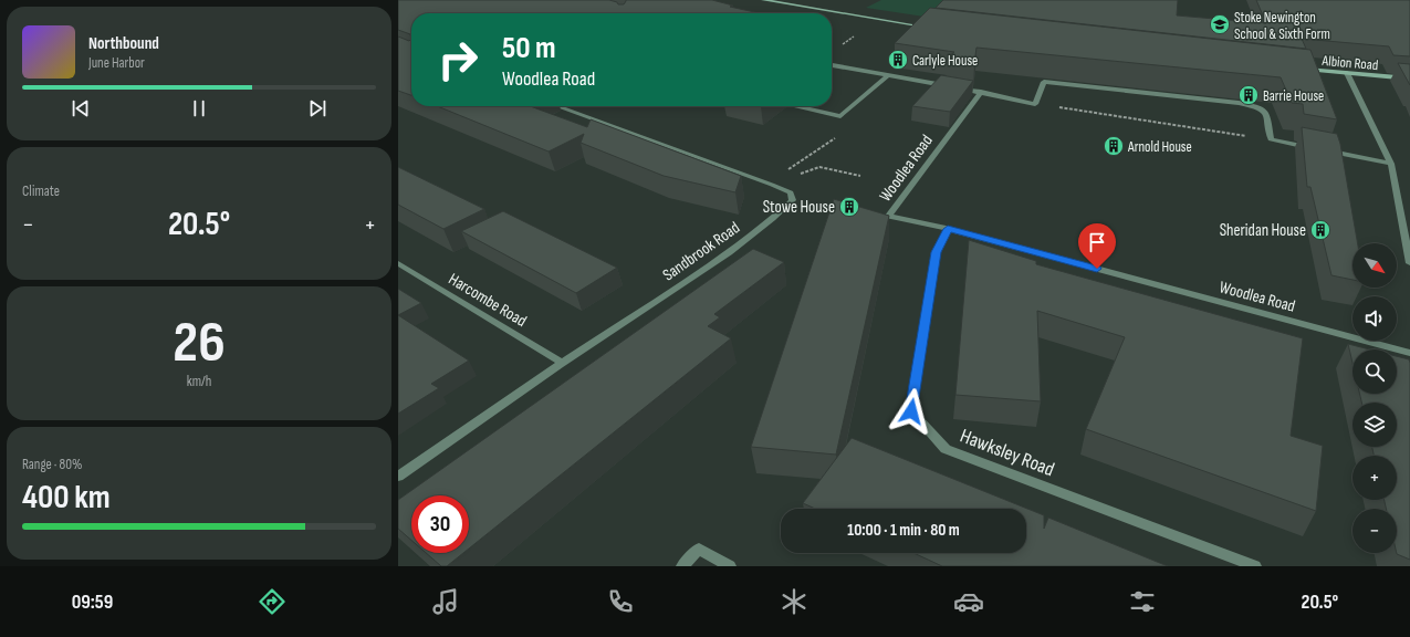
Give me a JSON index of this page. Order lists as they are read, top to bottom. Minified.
{"streets":{"main road":["Albion Road"],"street":["Woodlea Road","Sandbrook Road","Harcombe Road","Hawksley Road"]},"crossings":[["Woodlea Road","Hawksley Road"],["Sandbrook Road","Harcombe Road"]],"places":{"school or university":["Stoke Newington School & Sixth Form"],"building":["Carlyle House","Barrie House","Arnold House","Stowe House","Sheridan House"]},"north":"bottom right","page":{"turn":["50 m","Woodlea Road"],"song":["Northbound","June Harbor"],"tile":["Climate",["26","km/h"],["Range · 80%","400 km"]],"heat":["−","20.5°","+"],"map_buttons":["+","−"],"limit":"30","trip":"10:00 · 1 min · 80 m","tabs":["09:59","20.5°"]}}
